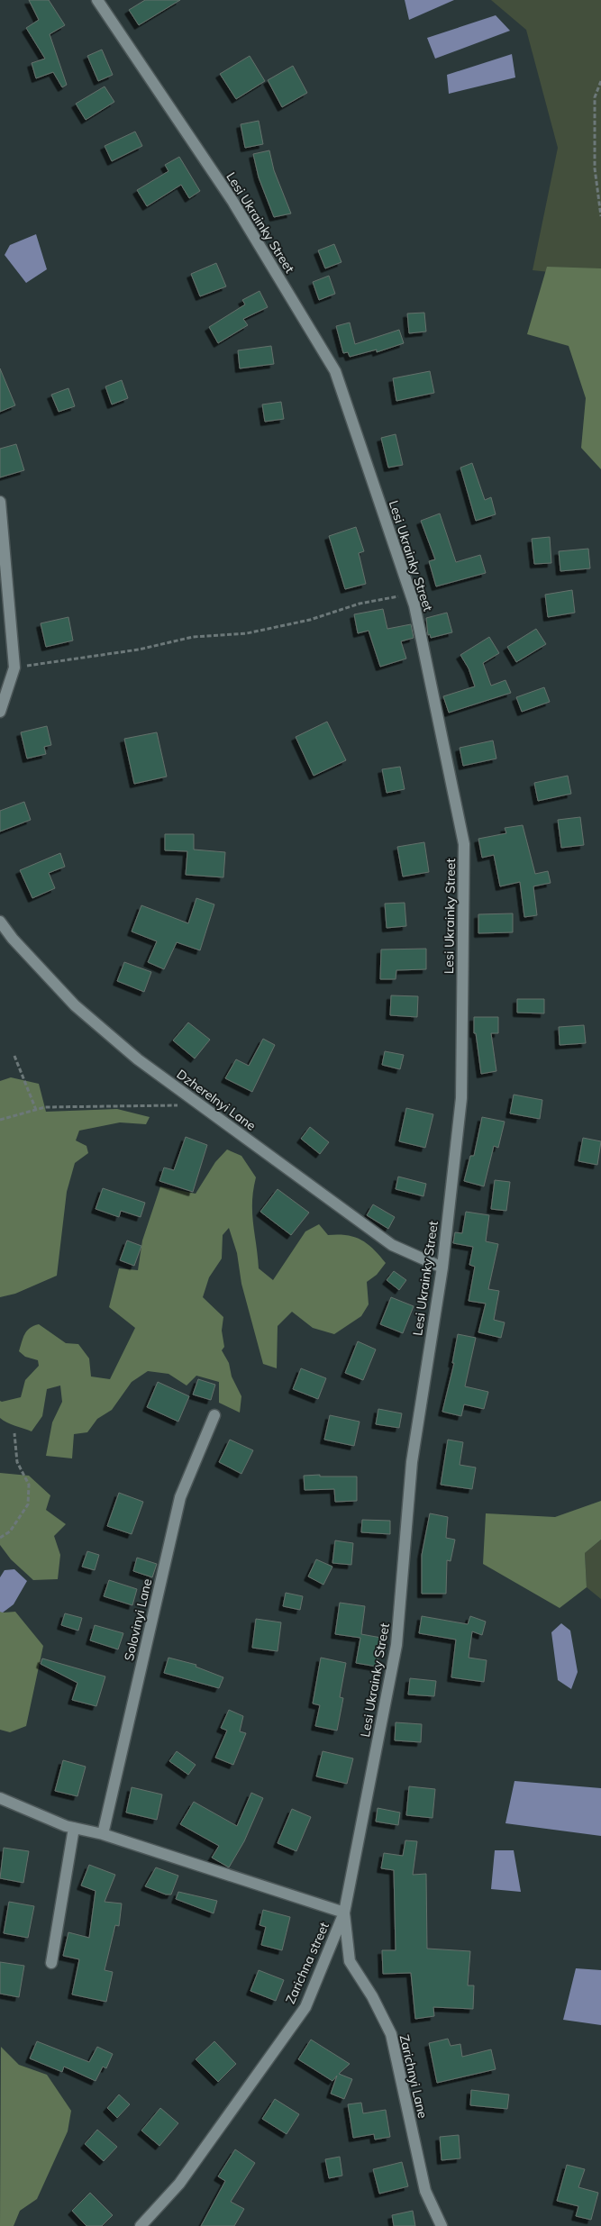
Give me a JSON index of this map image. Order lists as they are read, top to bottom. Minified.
{"streets":{"street":["Lesi Ukrainky Street","Dzherelnyi Lane","Solovinyi Lane","Zarichna street","Zarichnyi Lane"]},"crossings":[["Lesi Ukrainky Street","Dzherelnyi Lane"],["Lesi Ukrainky Street","Zarichna street"],["Lesi Ukrainky Street","Zarichnyi Lane"],["Solovinyi Lane","Zarichna street"],["Zarichna street","Zarichnyi Lane"]]}
